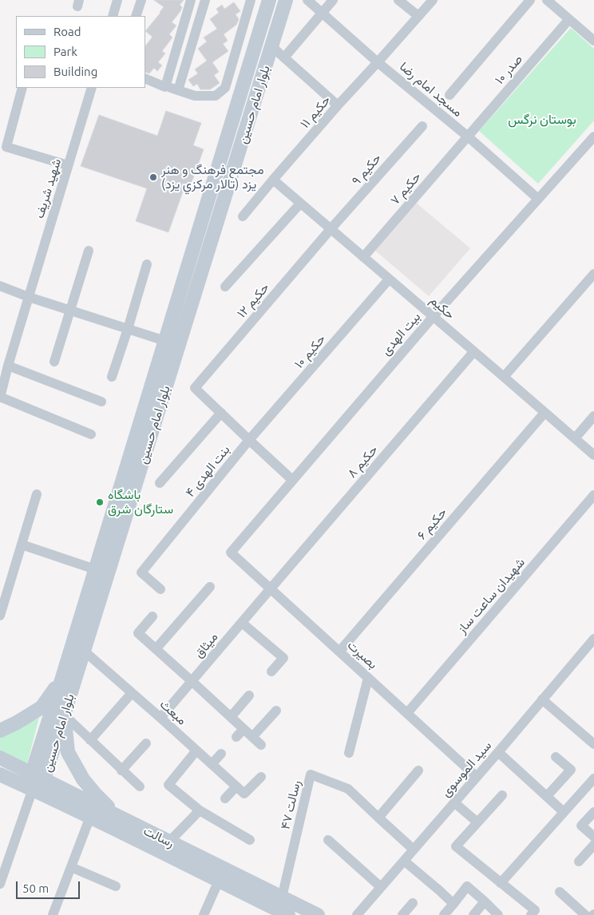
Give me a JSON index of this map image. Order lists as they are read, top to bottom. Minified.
{"streets":{"main road":["بلوار امام حسین","رسالت"],"street":["صدر ۱۰","مسجد امام رضا","حکیم ۱۱","حکیم ۹","شهید شریف","حکیم ۷","حکیم ۱۲","حکیم","بیت الهدی","حکیم ۱۰","حکیم ۸","بنت الهدی ۴","حکیم ۶","شهیدان ساعت ساز","میثاق","بصیرت","مبعث","سید الموسوی","رسالت ۴۷"]},"crossings":[["صدر ۱۰","مسجد امام رضا"],["صدر ۱۰","حکیم ۷"],["مسجد امام رضا","حکیم ۱۱"],["مسجد امام رضا","حکیم ۷"],["مسجد امام رضا","بیت الهدی"],["بلوار امام حسین","مبعث"],["بلوار امام حسین","رسالت"],["حکیم ۱۱","حکیم"],["حکیم ۹","حکیم ۱۲"],["حکیم ۹","حکیم"],["حکیم ۷","حکیم"],["حکیم ۱۲","حکیم"],["حکیم","بیت الهدی"],["حکیم","حکیم ۱۰"],["حکیم","حکیم ۸"],["حکیم","حکیم ۶"],["بیت الهدی","بصیرت"],["حکیم ۱۰","بنت الهدی ۴"],["حکیم ۸","میثاق"],["حکیم ۸","بصیرت"],["حکیم ۶","بصیرت"],["شهیدان ساعت ساز","بصیرت"],["میثاق","بصیرت"],["میثاق","مبعث"],["بصیرت","سید الموسوی"],["رسالت ۴۷","رسالت"]],"parks":["بوستان نرگس"],"places":["مجتمع فرهنگ و هنر یزد (تالار مركزي یزد)","باشگاه ستارگان شرق"],"legend":["Road","Park","Building"],"scale_bar":"50 m"}
